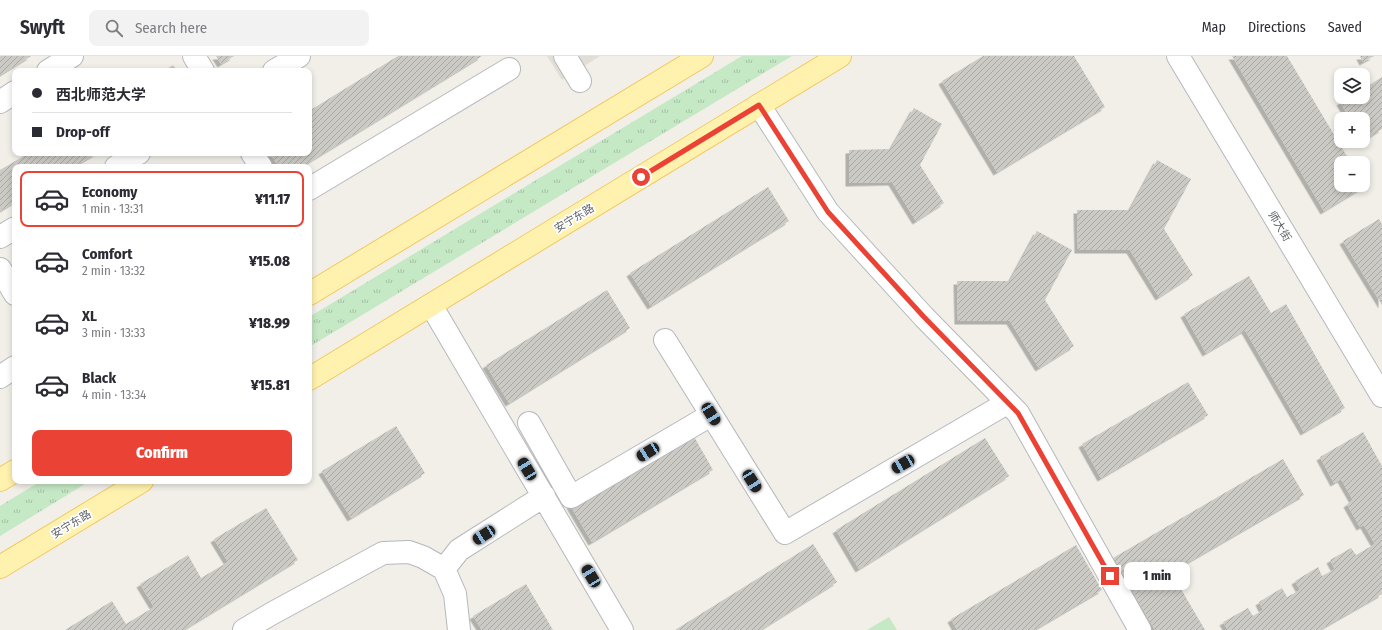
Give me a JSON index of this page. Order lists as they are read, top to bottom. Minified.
{"streets":{"main road":["安宁东路"],"street":["师大街"]},"page":{"header":"Swyft","search":"Search here","nav":["Map","Directions","Saved"],"map_buttons":["+","−"],"banner":["西北师范大学","Drop-off"],"list":[{"name":"Economy","note":"1 min · 13:31","value":"¥11.17"},{"name":"Comfort","note":"2 min · 13:32","value":"¥15.08"},{"name":"XL","note":"3 min · 13:33","value":"¥18.99"},{"name":"Black","note":"4 min · 13:34","value":"¥15.81"}],"buttons":"Confirm","bubble":"1 min"}}
